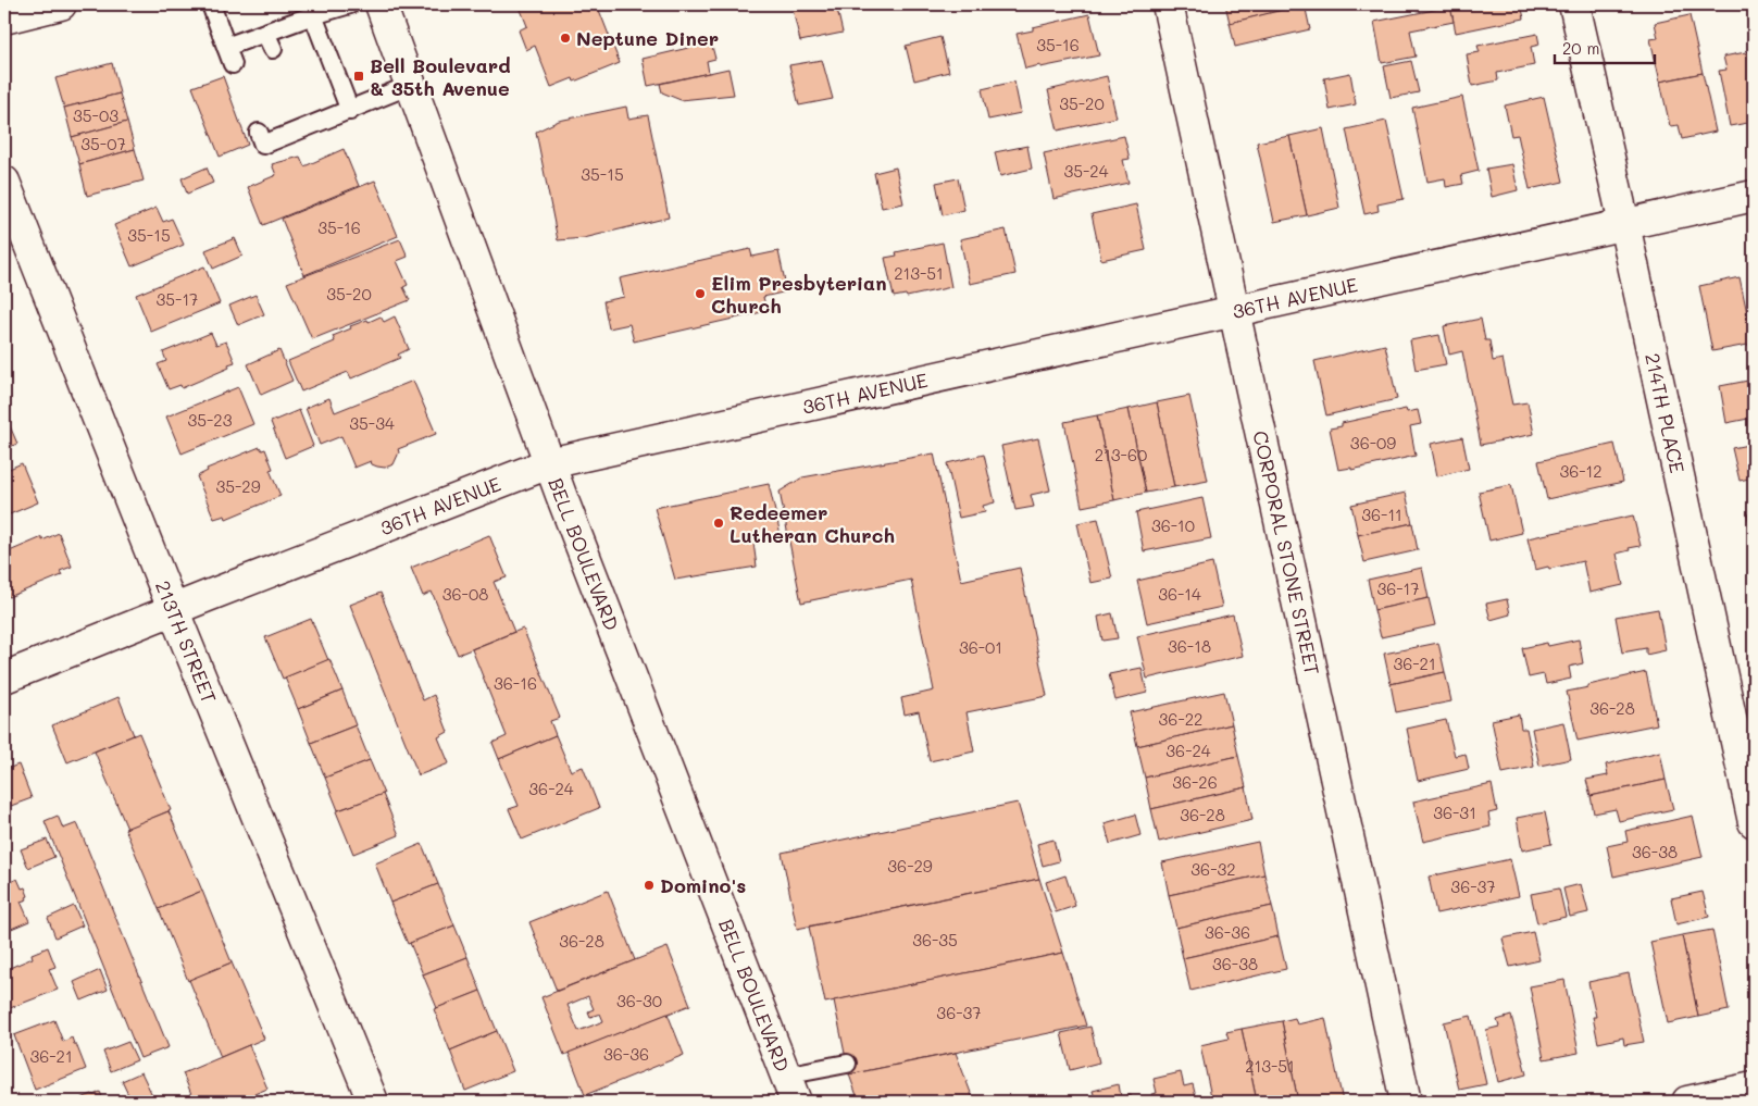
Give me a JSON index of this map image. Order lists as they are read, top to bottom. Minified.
{"streets":{"street":["36TH AVENUE","214TH PLACE","CORPORAL STONE STREET","BELL BOULEVARD","213TH STREET"]},"crossings":[["36TH AVENUE","214TH PLACE"],["36TH AVENUE","CORPORAL STONE STREET"],["36TH AVENUE","BELL BOULEVARD"],["36TH AVENUE","213TH STREET"]],"places":{"other":["Neptune Diner","Elim Presbyterian Church","Redeemer Lutheran Church","Domino's"],"transit":["Bell Boulevard & 35th Avenue"]},"house_numbers":["35-16","35-20","35-03","35-07","35-24","35-15","35-16","35-15","213-51","35-20","35-17","35-23","35-34","36-09","213-60","36-12","35-29","36-11","36-10","36-17","36-08","36-14","36-18","36-01","36-21","36-16","36-28","36-22","36-24","36-26","36-24","36-31","36-28","36-38","36-29","36-32","36-37","36-36","36-35","36-28","36-38","36-30","36-37","36-36","36-21","213-51"],"scale_bar":"20 m"}
